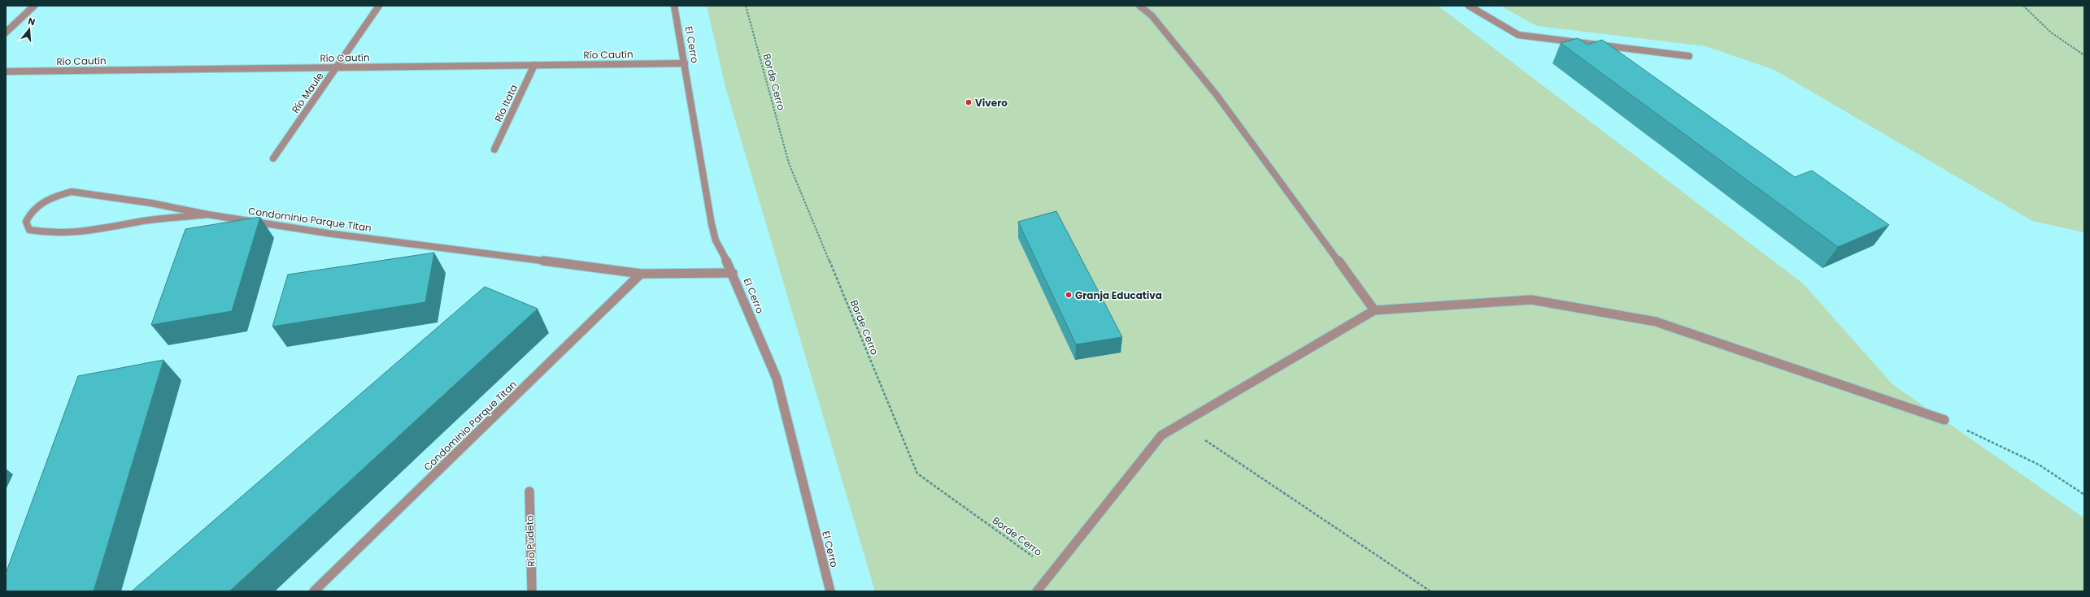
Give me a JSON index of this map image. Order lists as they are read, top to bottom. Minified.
{"streets":{"street":["El Cerro","Río Cautín","Río Maule","Río Itata","Condominio Parque Titan","Río Pudeto"],"path":["Borde Cerro"]},"crossings":[["El Cerro","Río Cautín"],["El Cerro","Condominio Parque Titan"],["Río Cautín","Río Maule"],["Río Cautín","Río Itata"]],"places":["Vivero","Granja Educativa"],"north":"top"}
